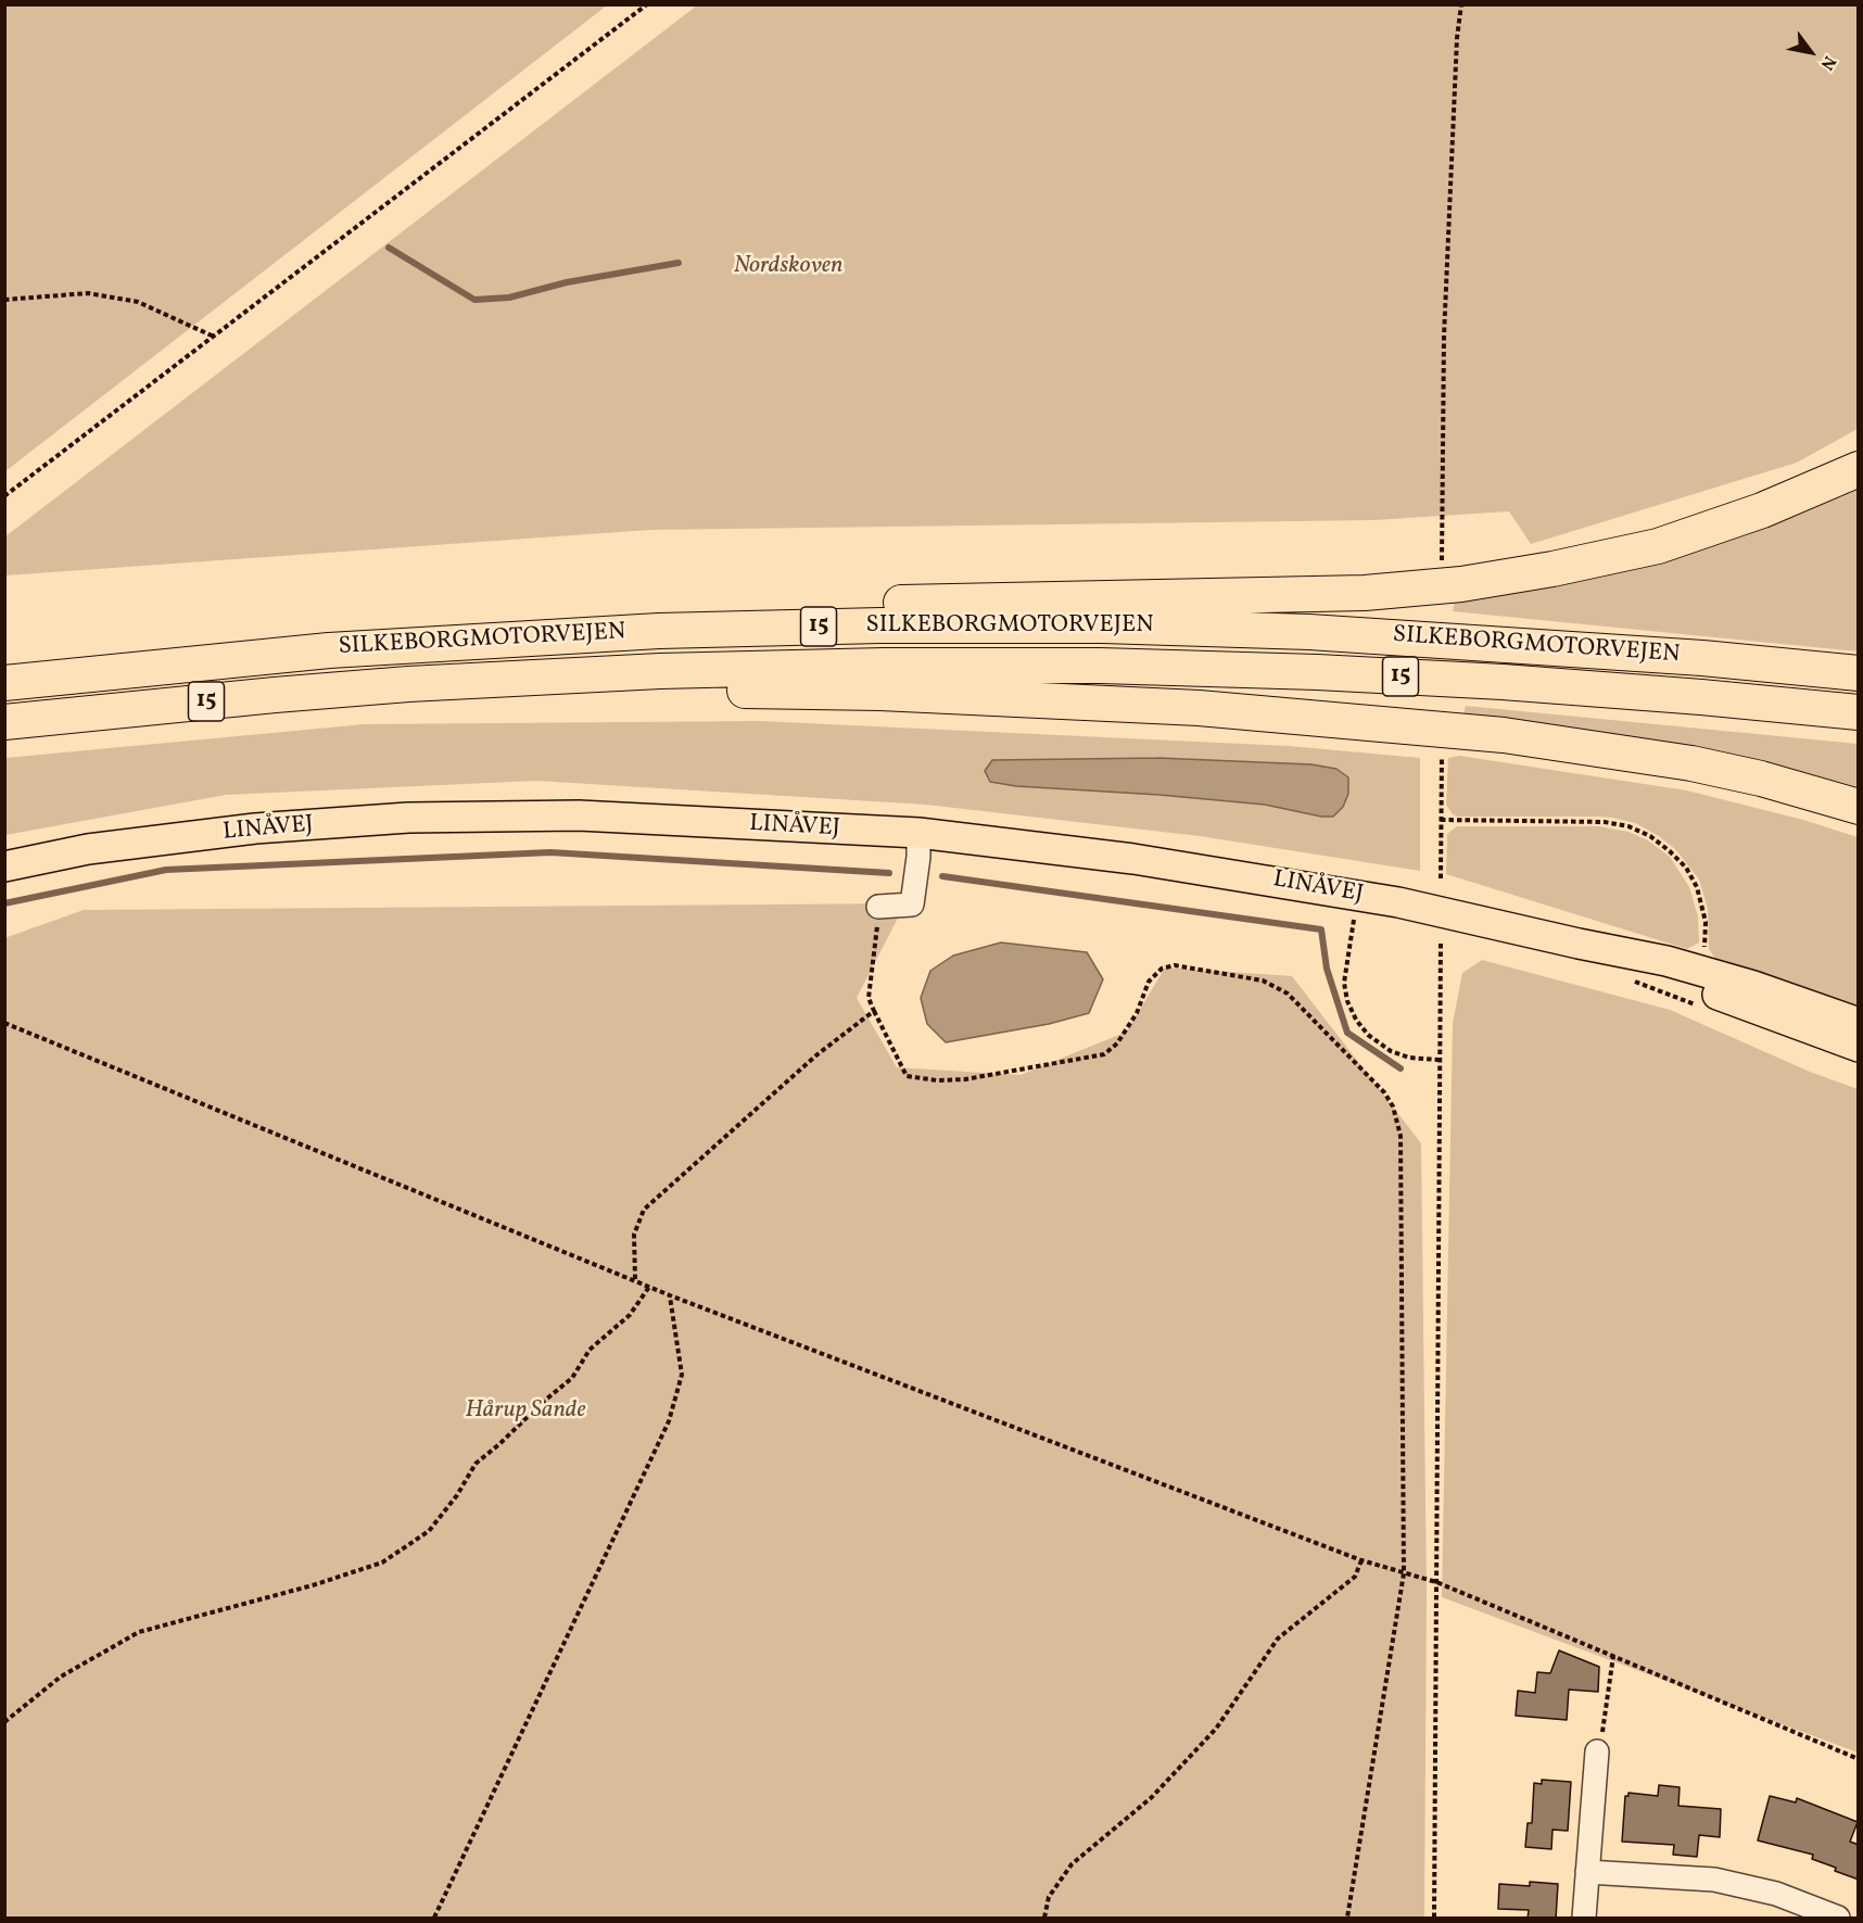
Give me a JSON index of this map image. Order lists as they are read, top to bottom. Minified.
{"streets":{"highway":["15","SILKEBORGMOTORVEJEN"],"main road":["LINÅVEJ"]},"parks":["Nordskoven","Hårup Sande"],"north":"bottom right"}
